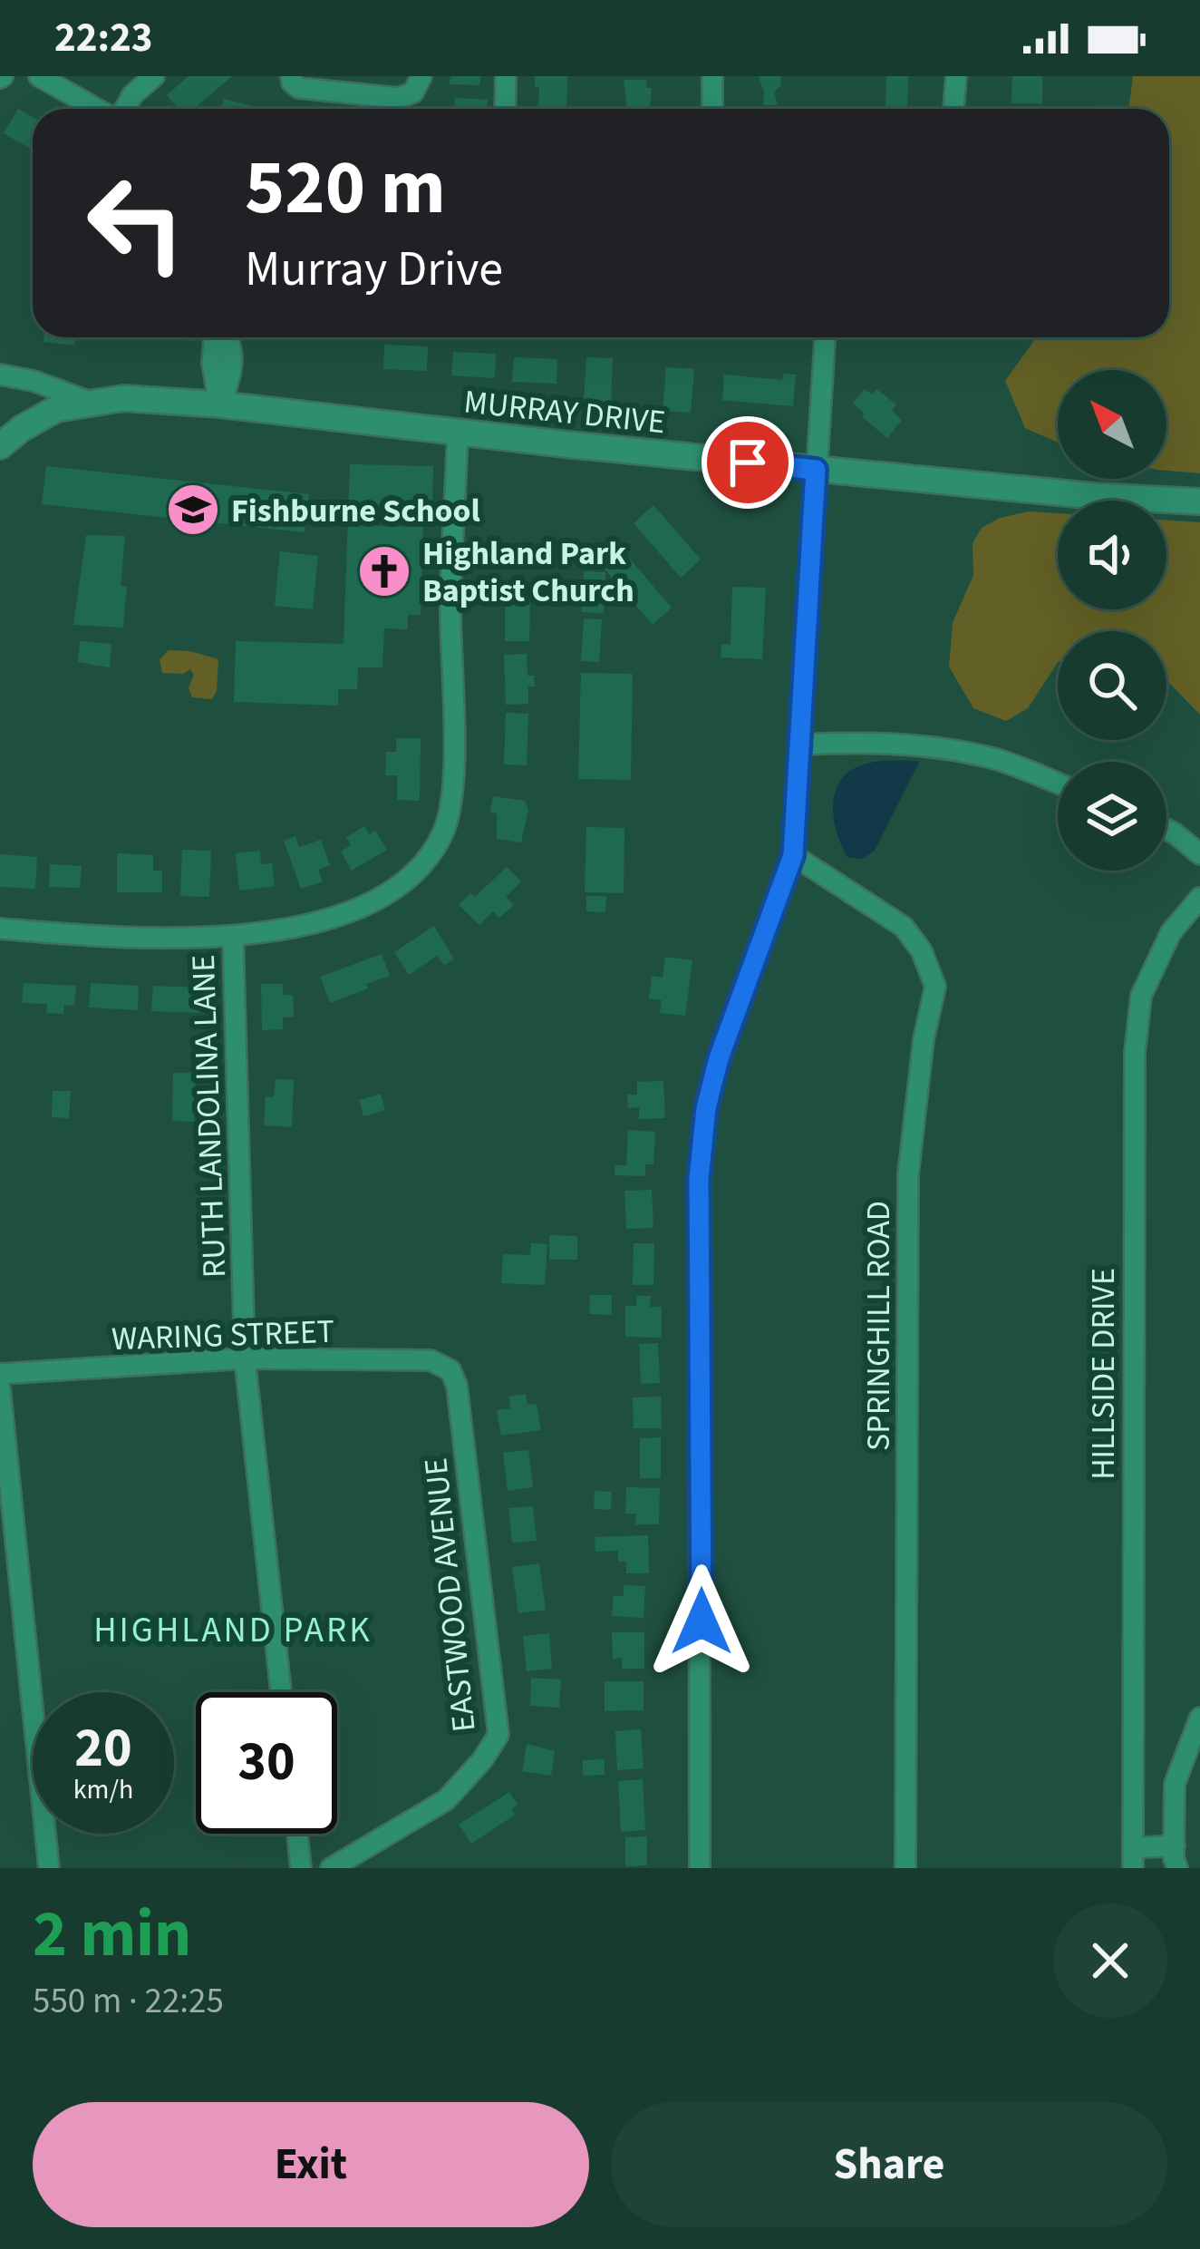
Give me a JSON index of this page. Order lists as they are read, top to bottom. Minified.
{"streets":{"street":["MURRAY DRIVE","RUTH LANDOLINA LANE","SPRINGHILL ROAD","WARING STREET","HILLSIDE DRIVE","EASTWOOD AVENUE"]},"crossings":[["RUTH LANDOLINA LANE","WARING STREET"],["WARING STREET","EASTWOOD AVENUE"]],"districts":["HIGHLAND PARK"],"places":{"school or university":["Fishburne School"],"church":["Highland Park Baptist Church"]},"north":"top left","page":{"status":"22:23","turn":["520 m","Murray Drive"],"speed":"20 km/h","limit":"30","heading":["2 min","550 m · 22:25"],"buttons":["Exit","Share"]}}
